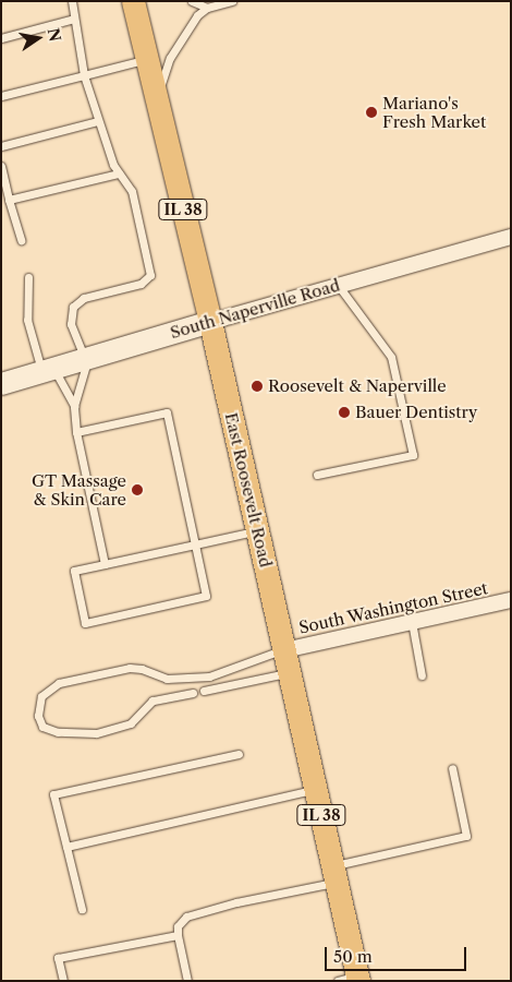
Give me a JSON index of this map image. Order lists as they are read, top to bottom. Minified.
{"streets":{"main road":["IL 38","South Naperville Road","East Roosevelt Road"],"street":["South Washington Street"]},"crossings":[["South Naperville Road","East Roosevelt Road"],["East Roosevelt Road","South Washington Street"]],"places":["Mariano's Fresh Market","Roosevelt & Naperville","Bauer Dentistry","GT Massage & Skin Care"],"scale_bar":"50 m","north":"right"}
